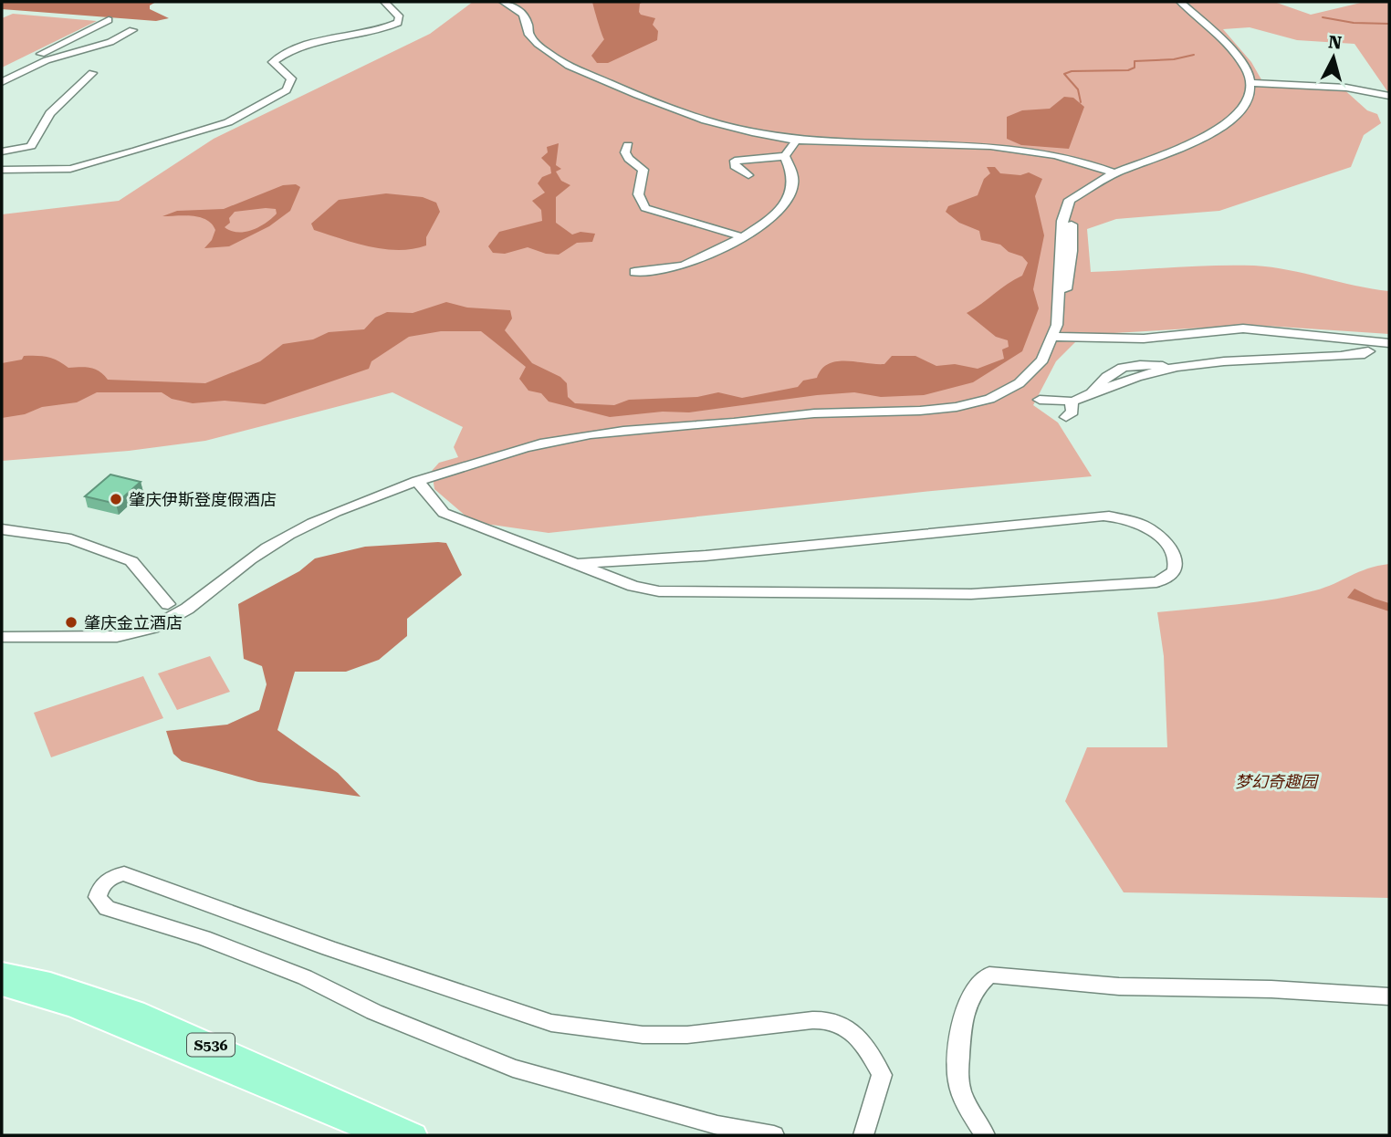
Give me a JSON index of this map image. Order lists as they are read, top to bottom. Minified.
{"streets":{"main road":["S536"]},"parks":["梦幻奇趣园"],"places":["肇庆伊斯登度假酒店","肇庆金立酒店"],"north":"top"}
